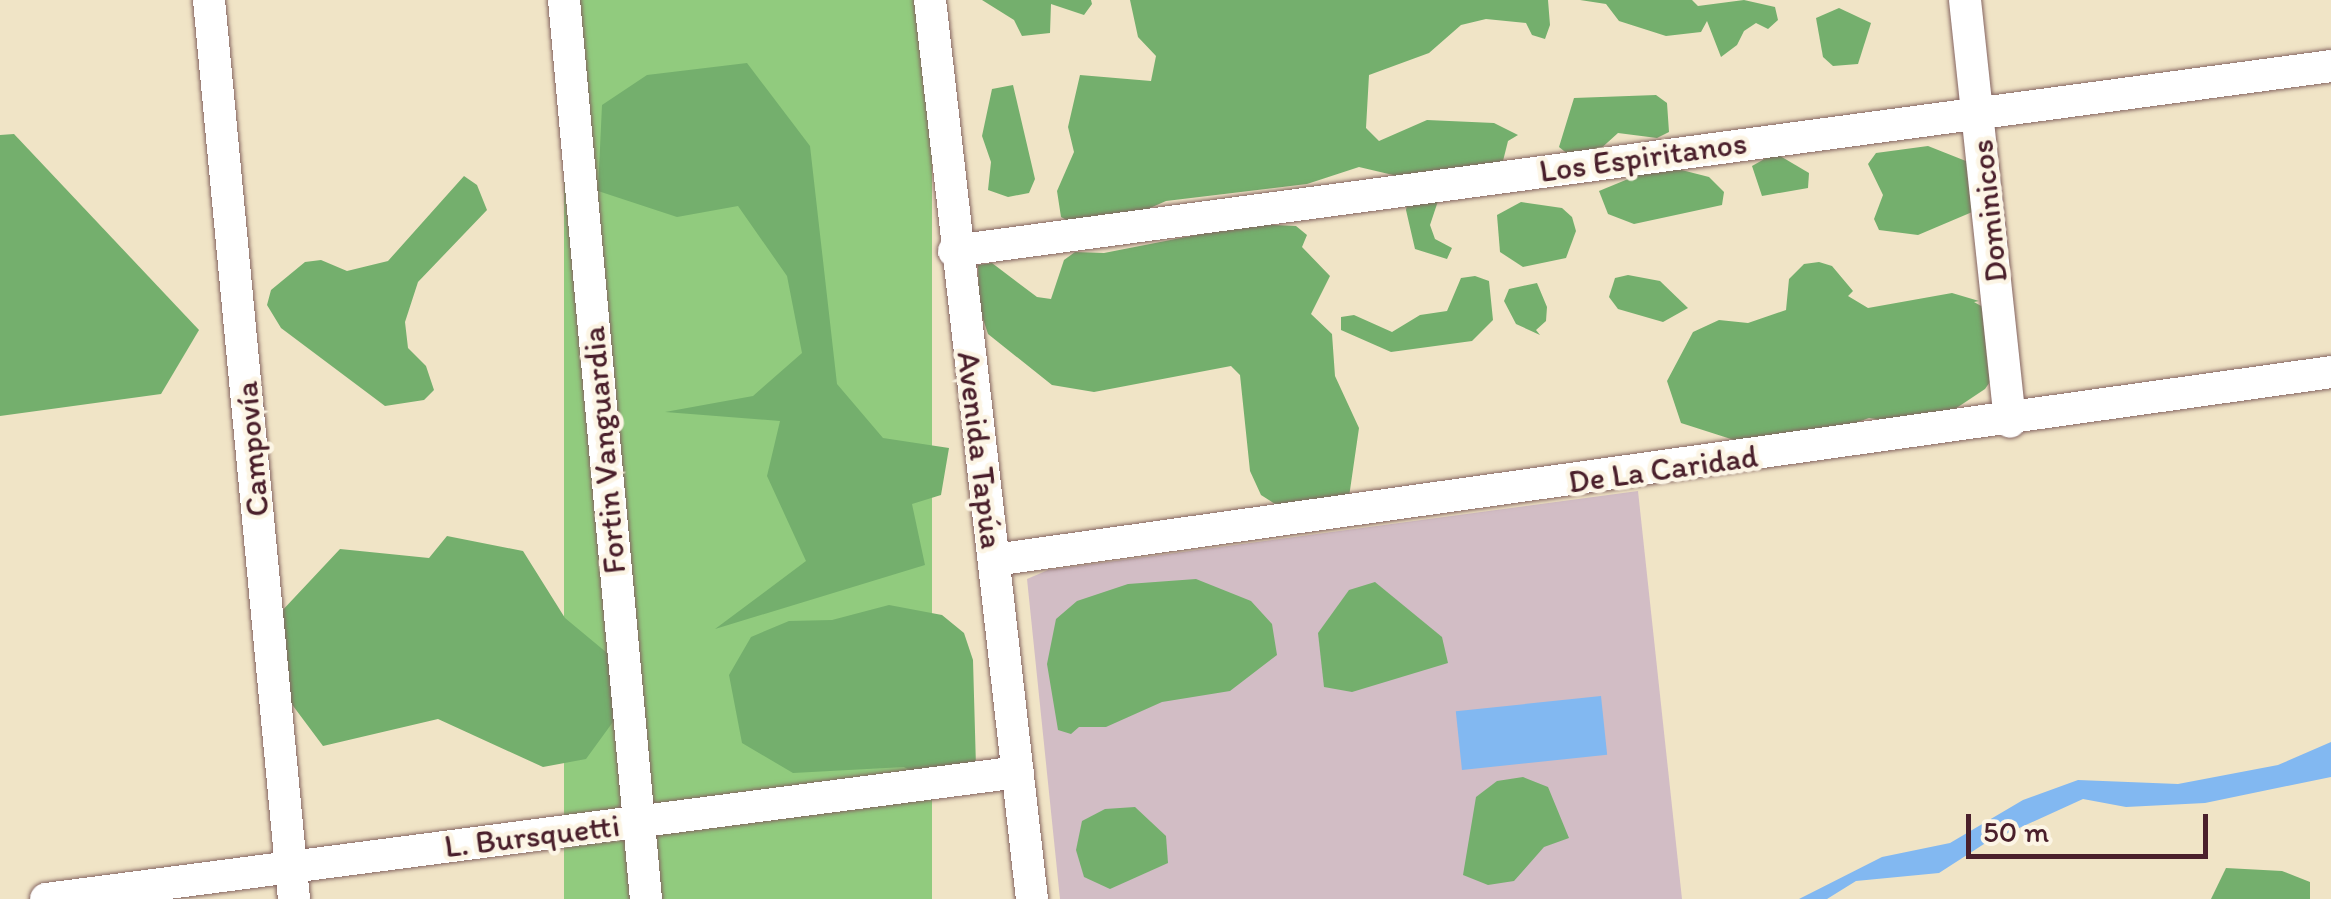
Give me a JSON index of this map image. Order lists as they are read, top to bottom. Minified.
{"streets":{"street":["Los Espiritanos","Dominicos","Campovía","Fortin Vanguardia","Avenida Tapúa","De La Caridad","L. Bursquetti"]},"crossings":[["Los Espiritanos","Dominicos"],["Los Espiritanos","Avenida Tapúa"],["Dominicos","De La Caridad"],["Campovía","L. Bursquetti"],["Fortin Vanguardia","L. Bursquetti"],["Avenida Tapúa","De La Caridad"],["Avenida Tapúa","L. Bursquetti"]],"scale_bar":"50 m"}
